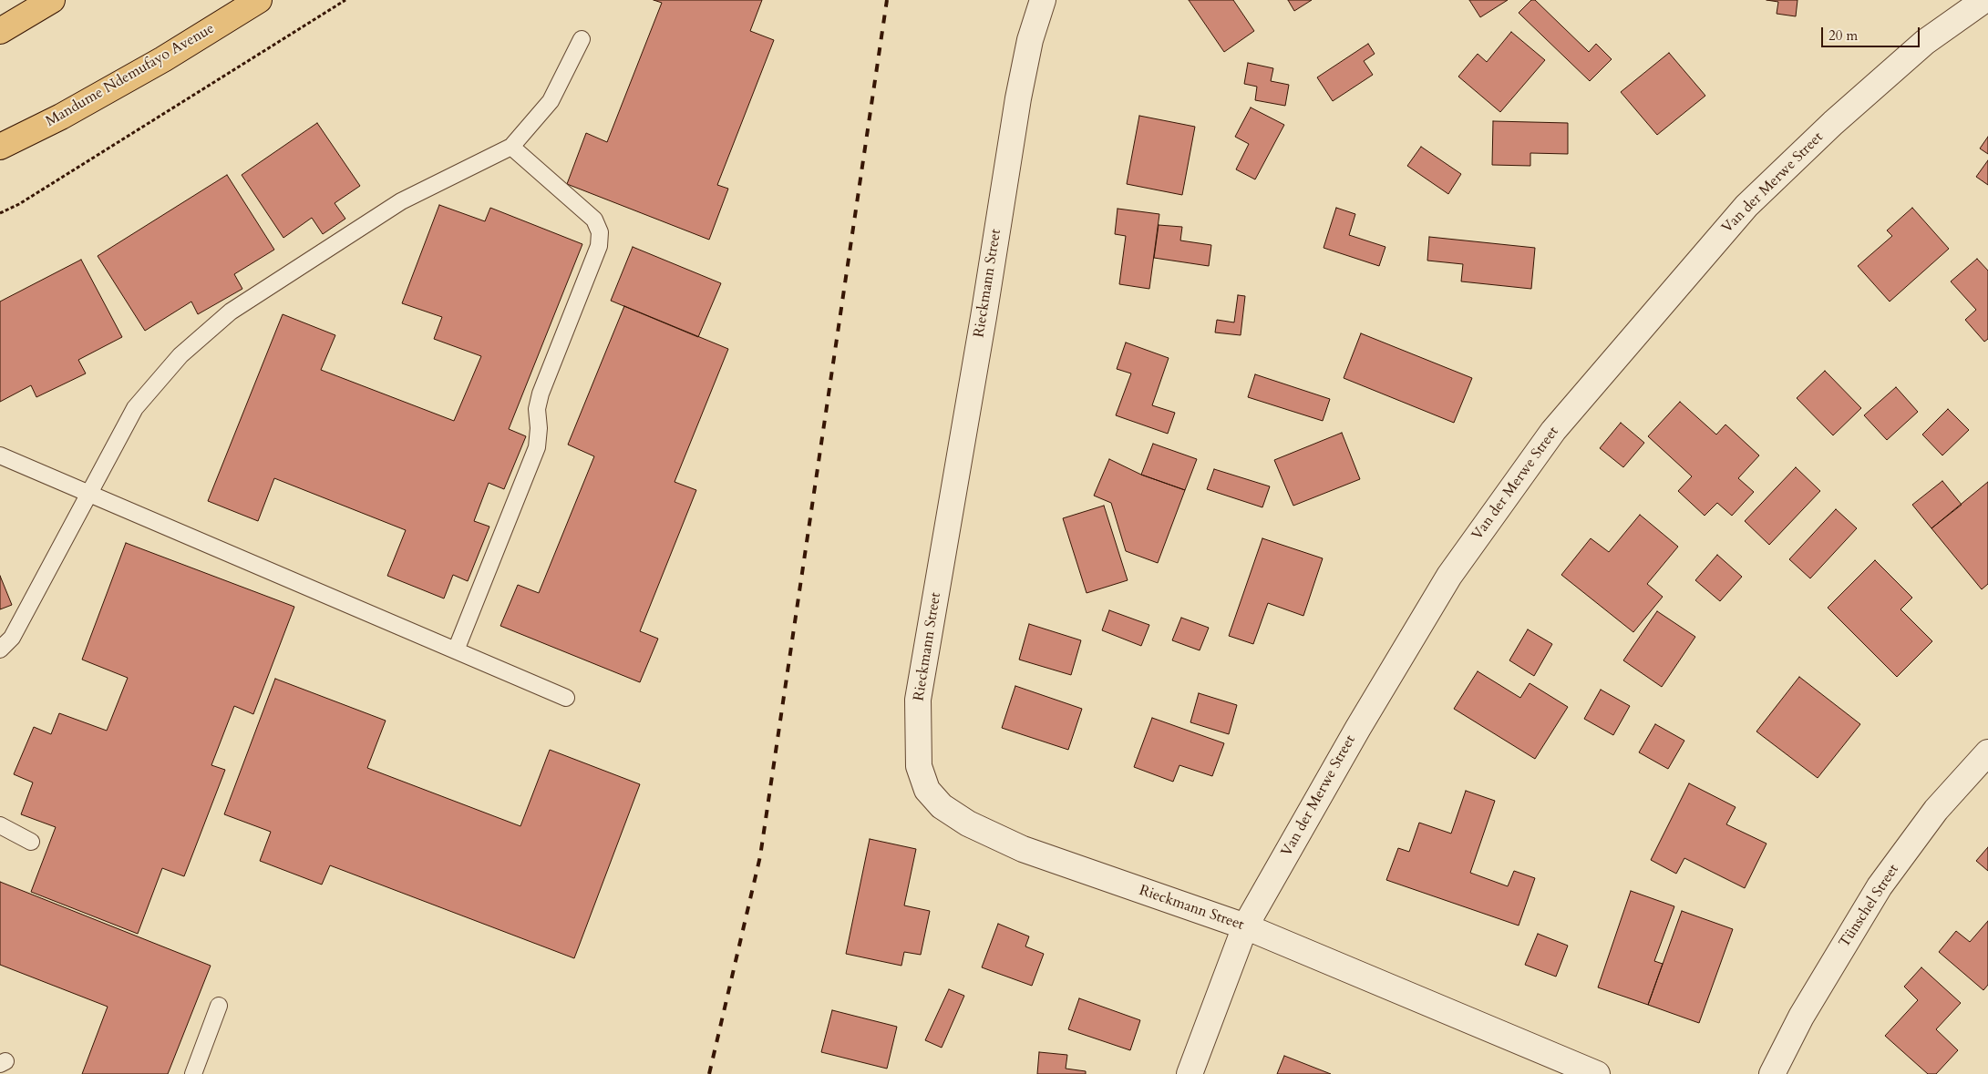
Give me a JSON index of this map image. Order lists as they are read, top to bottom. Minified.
{"streets":{"main road":["Mandume Ndemufayo Avenue"],"street":["Van der Merwe Street","Rieckmann Street","Tünschel Street"]},"crossings":[["Van der Merwe Street","Rieckmann Street"]],"scale_bar":"20 m"}
